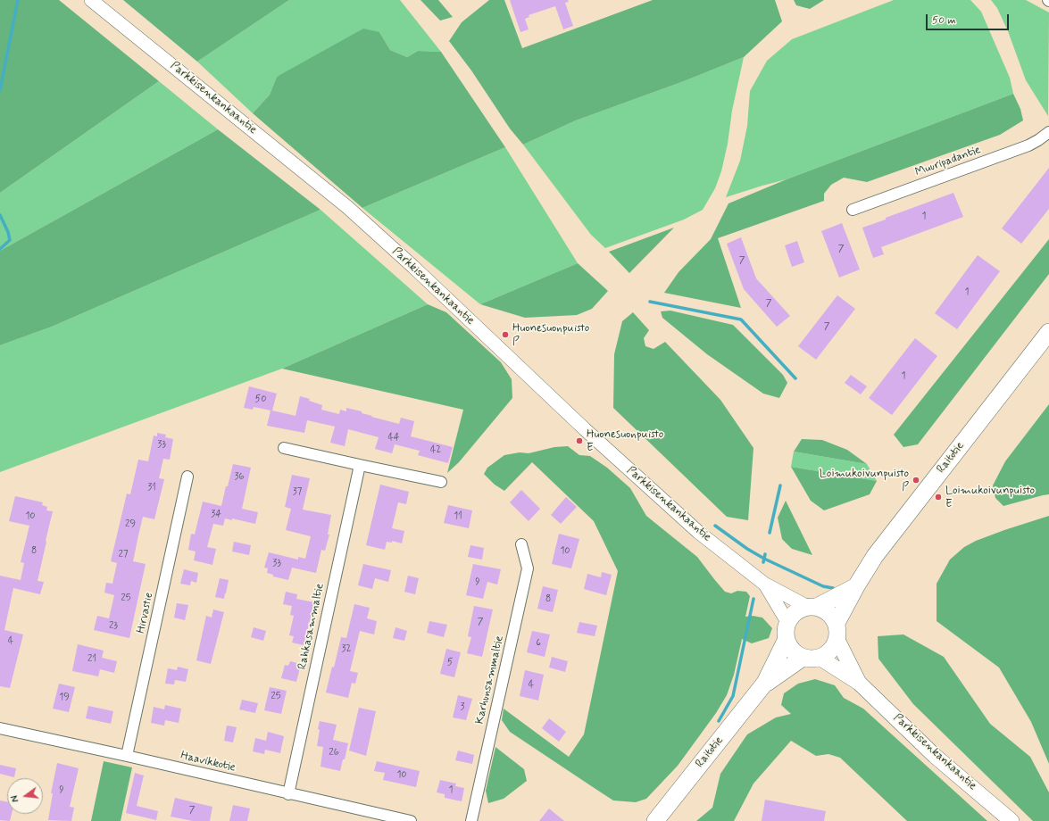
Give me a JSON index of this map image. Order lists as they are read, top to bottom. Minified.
{"streets":{"main road":["Parkkisenkankaantie","Raitotie"],"street":["Muuripadantie","Hirvastie","Rahkasammaltie","Karhunsammaltie","Haavikkotie"]},"crossings":[["Parkkisenkankaantie","Raitotie"],["Hirvastie","Haavikkotie"],["Rahkasammaltie","Haavikkotie"]],"places":["Huonesuonpuisto P","Huonesuonpuisto E","Loimukoivunpuisto P","Loimukoivunpuisto E"],"house_numbers":["1","7","7","1","7","7","1","50","44","33","42","36","31","37","34","10","11","29","8","10","27","33","9","25","8","7","23","4","6","32","21","5","4","25","19","3","26","10","9","1","7"],"scale_bar":"50 m","north":"left"}
